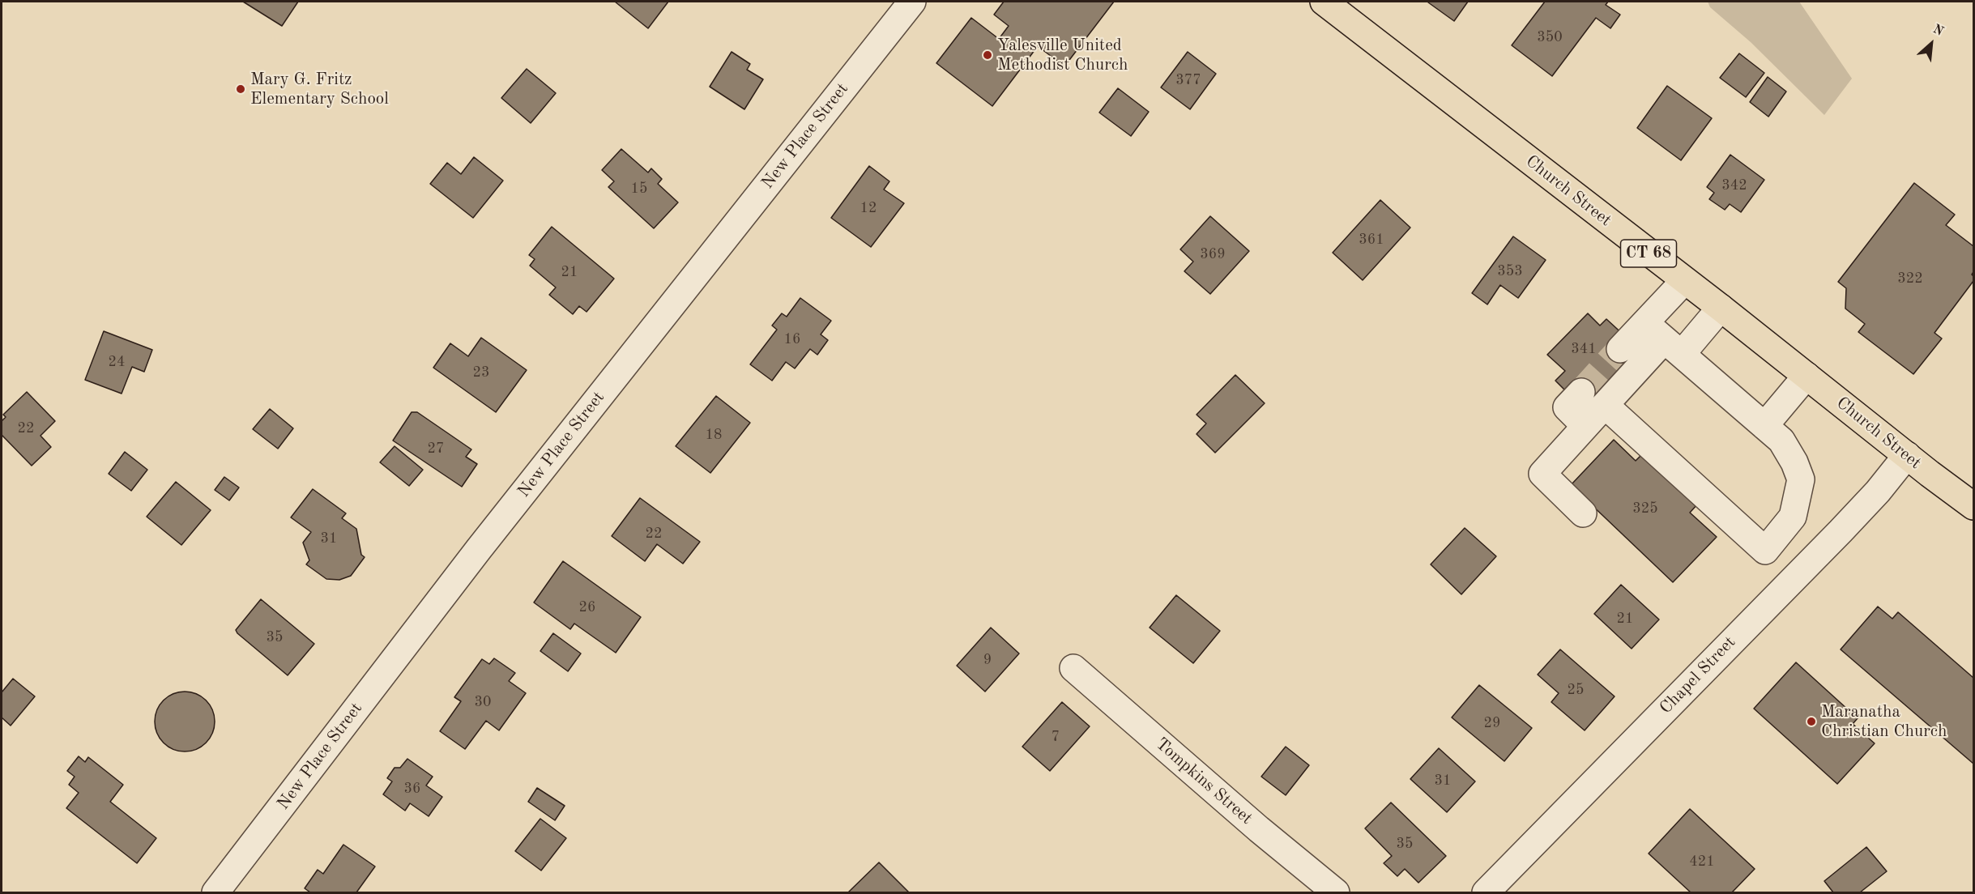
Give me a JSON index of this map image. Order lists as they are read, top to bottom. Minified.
{"streets":{"main road":["Church Street","CT 68"],"street":["New Place Street","Chapel Street","Tompkins Street"]},"crossings":[["Church Street","Chapel Street"]],"places":["Yalesville United Methodist Church","Mary G. Fritz Elementary School","Maranatha Christian Church"],"house_numbers":["350","377","342","15","12","361","369","353","21","322","16","341","24","23","22","18","27","325","22","31","26","21","35","9","25","30","29","7","31","36","35","421"],"north":"top right"}
